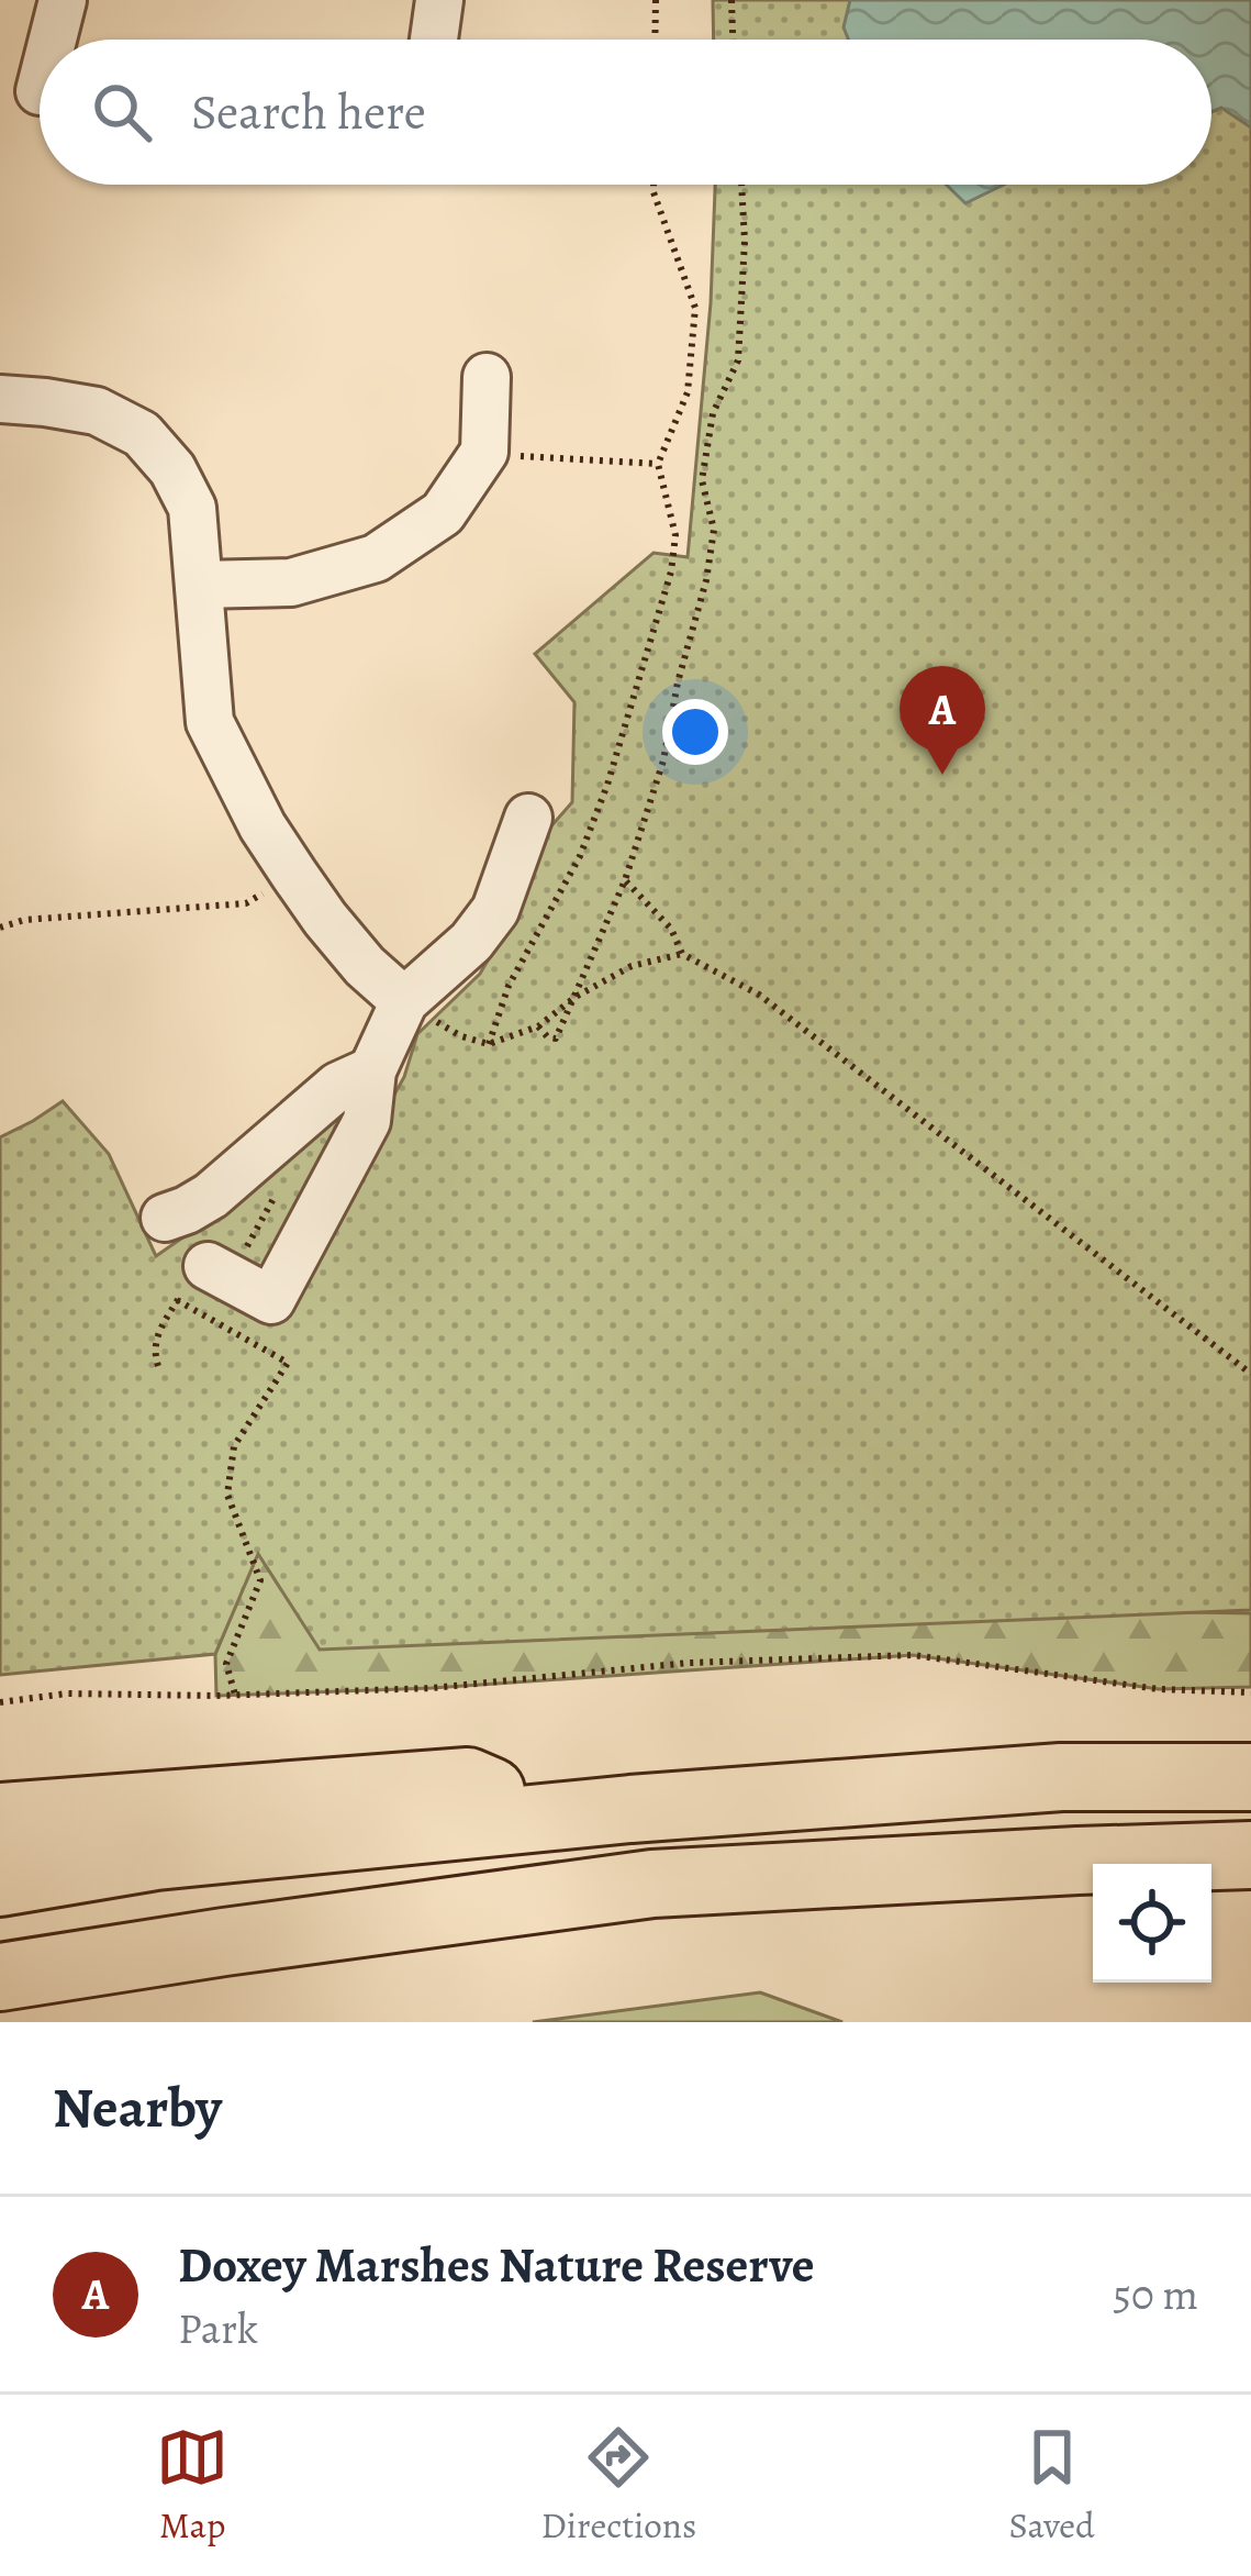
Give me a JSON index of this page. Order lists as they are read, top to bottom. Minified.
{"page":{"search":"Search here","pins":"A","heading":"Nearby","list":[{"mark":"A","name":"Doxey Marshes Nature Reserve","note":"Park","value":"50 m"}],"nav":["Map","Directions","Saved"]}}
